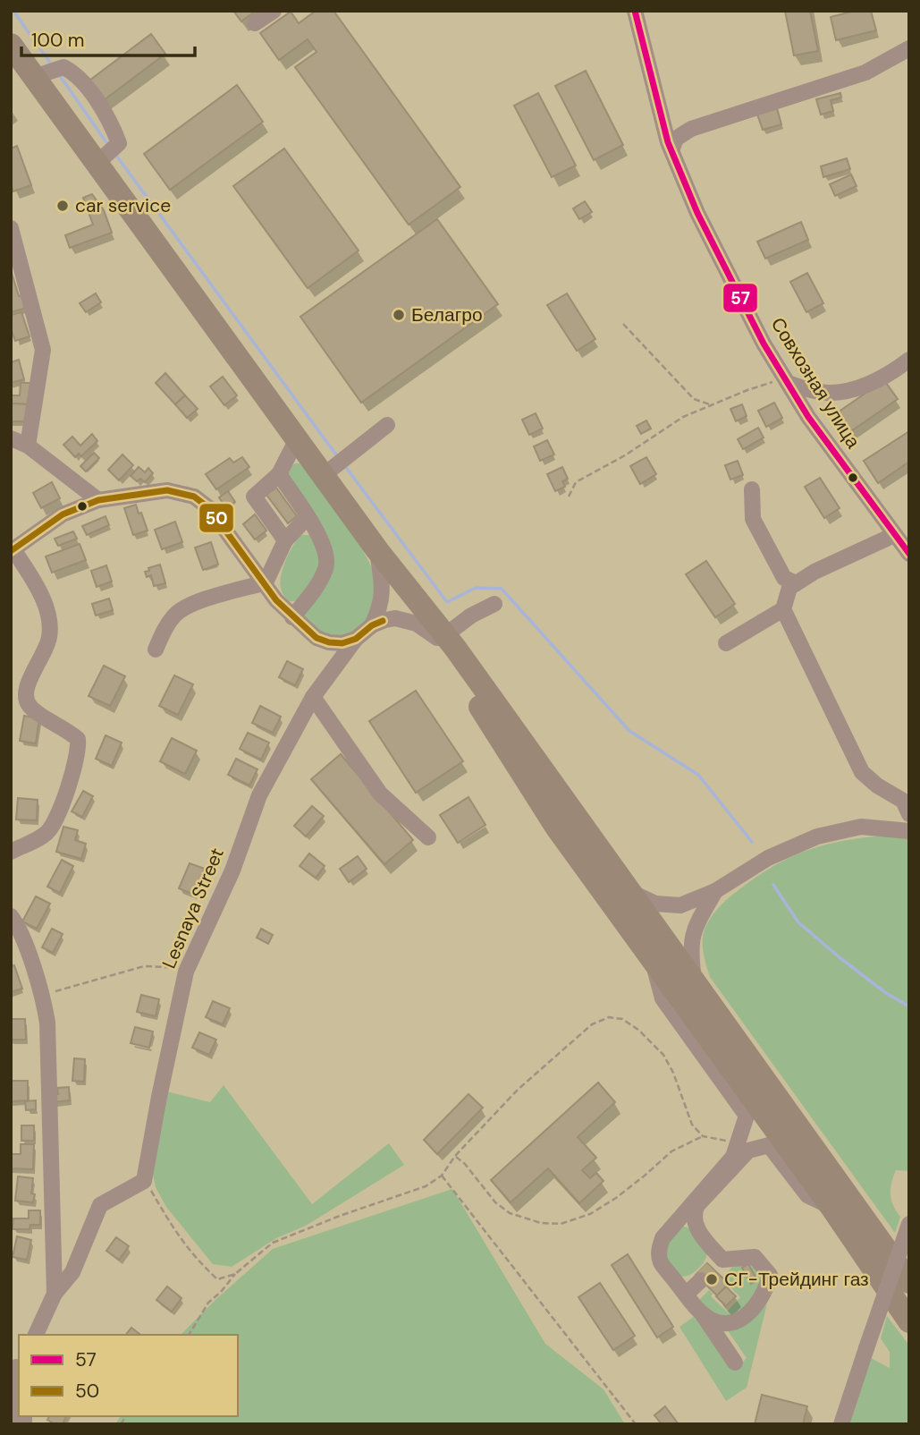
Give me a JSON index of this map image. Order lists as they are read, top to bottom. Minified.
{"streets":{"street":["Совхозная улица","Lesnaya Street"]},"places":["car service","Белагро","СГ-Трейдинг газ"],"lines":["transit line 57","transit line 50"],"legend":["57","50"],"scale_bar":"100 m"}
